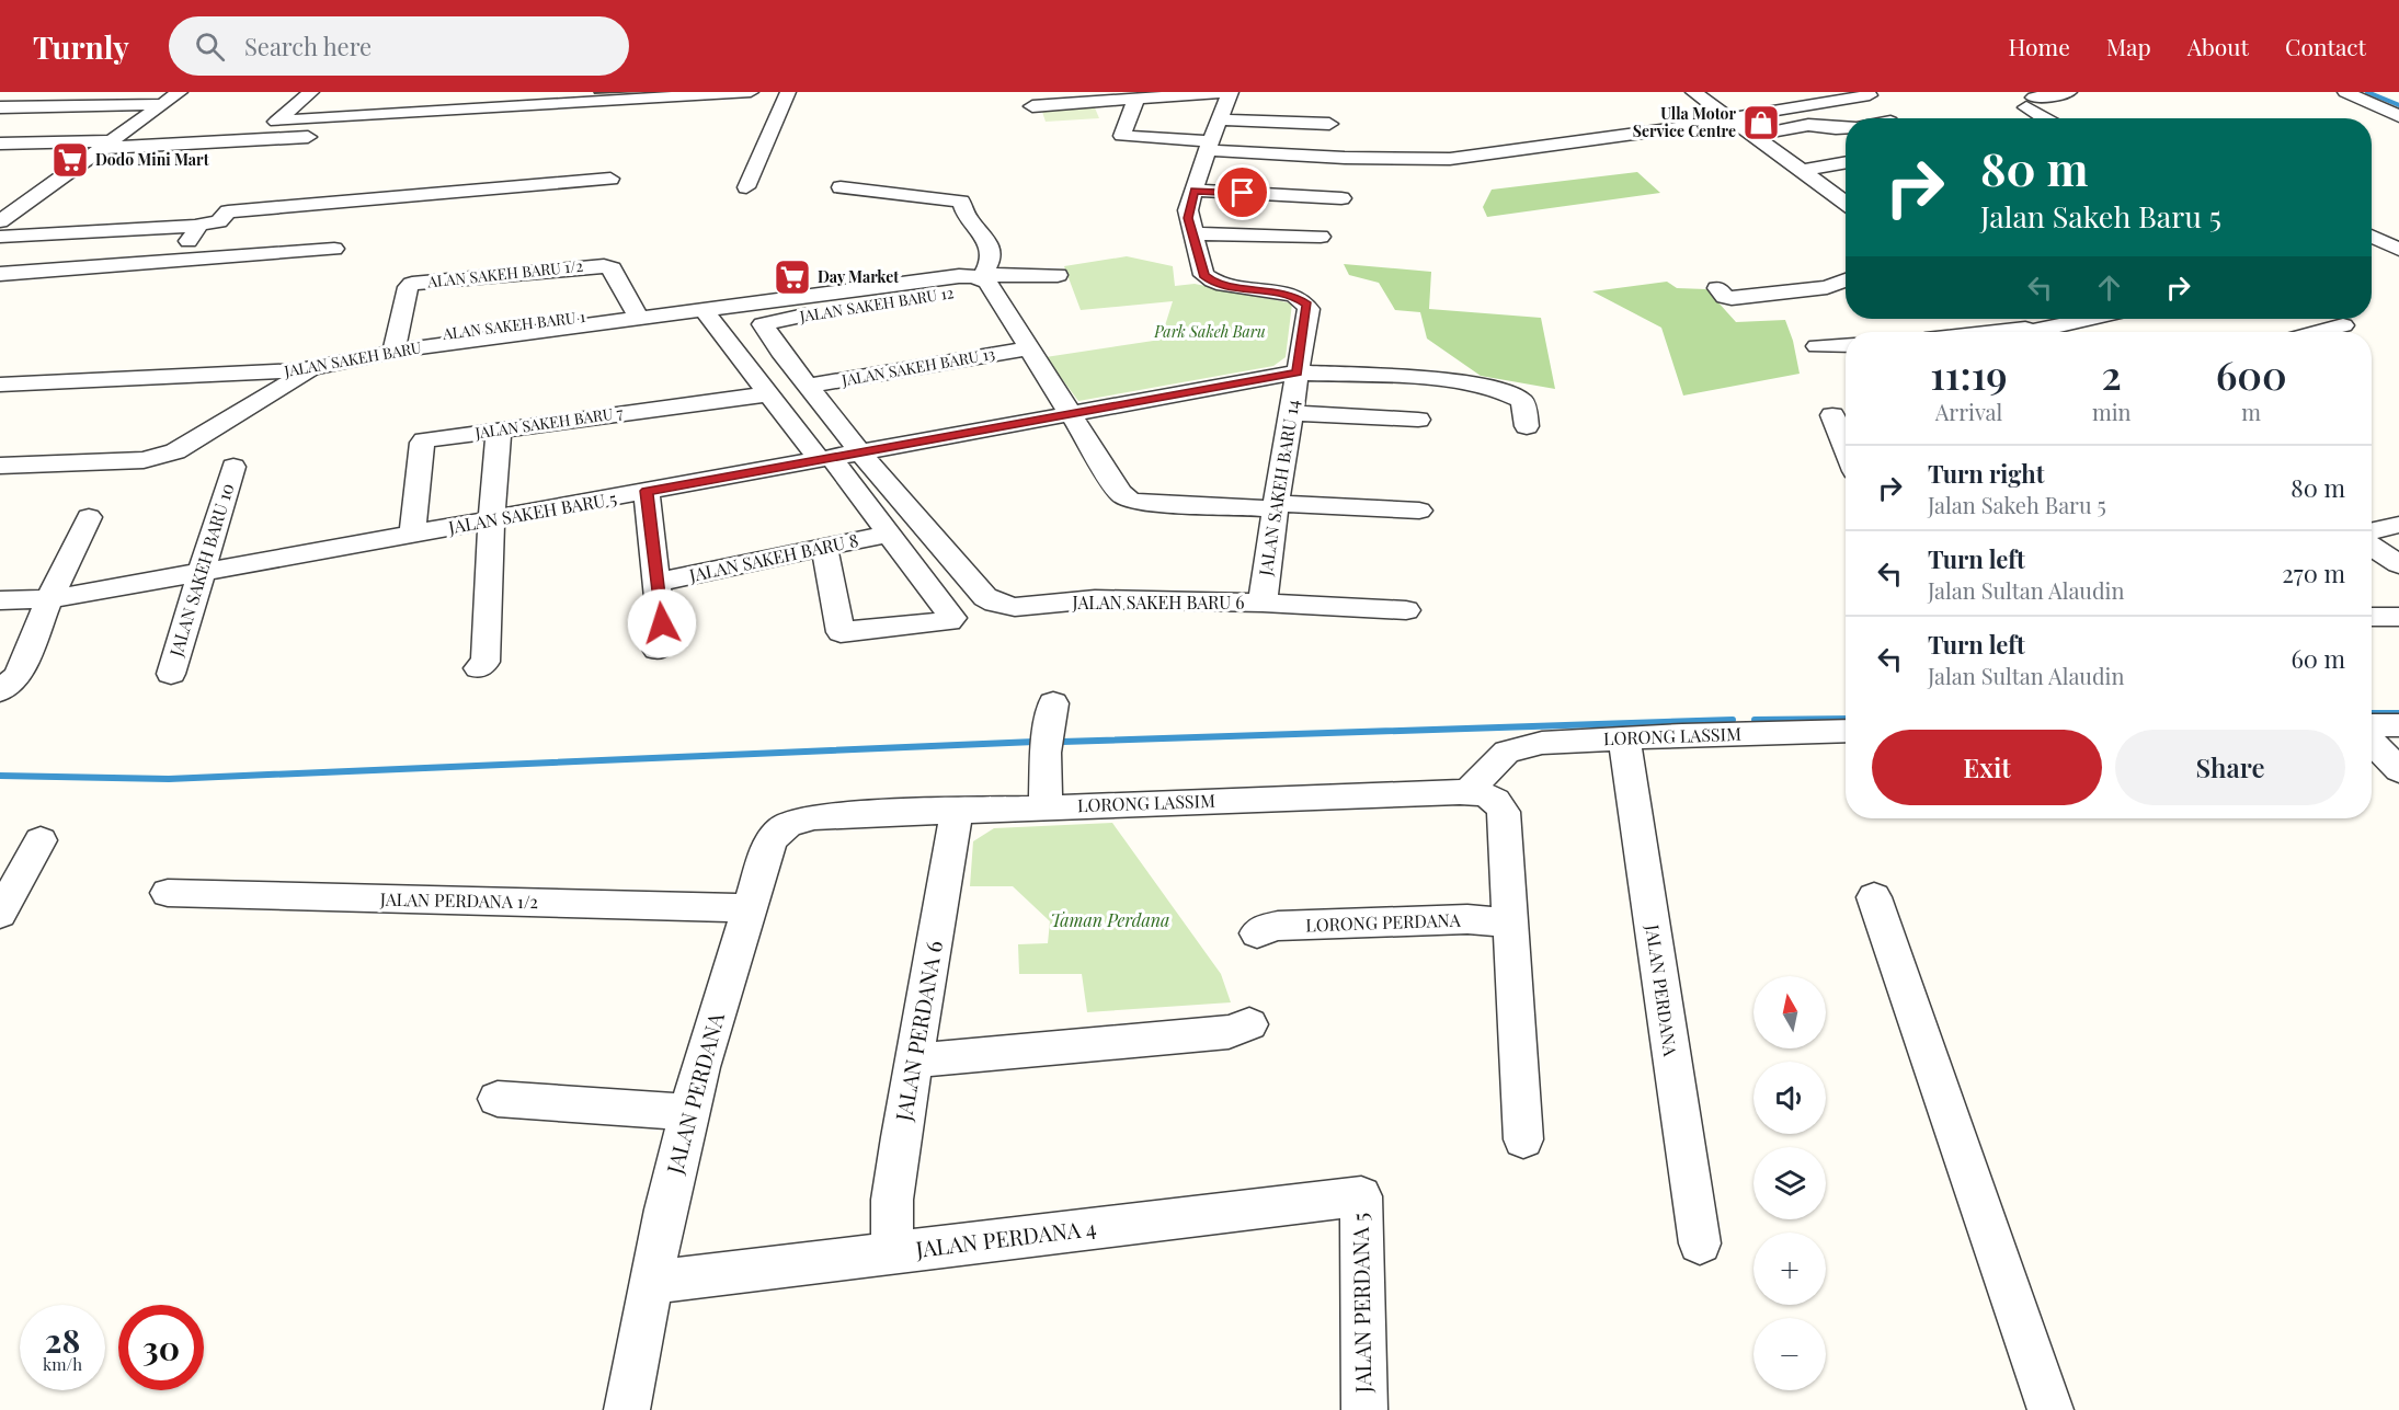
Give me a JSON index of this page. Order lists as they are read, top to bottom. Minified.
{"streets":{"street":["ALAN SAKEH BARU 1/2","JALAN SAKEH BARU 12","JALAN SAKEH BARU","JALAN SAKEH BARU 13","JALAN SAKEH BARU 7","JALAN SAKEH BARU 14","JALAN SAKEH BARU 5","JALAN SAKEH BARU 8","JALAN SAKEH BARU 10","JALAN SAKEH BARU 6","LORONG LASSIM","JALAN PERDANA 1/2","LORONG PERDANA","JALAN PERDANA","JALAN PERDANA 6","JALAN PERDANA 4","JALAN PERDANA 5"]},"crossings":[["ALAN SAKEH BARU 1/2","JALAN SAKEH BARU"],["JALAN SAKEH BARU 12","JALAN SAKEH BARU"],["JALAN SAKEH BARU 12","JALAN SAKEH BARU 6"],["JALAN SAKEH BARU 13","JALAN SAKEH BARU 6"],["JALAN SAKEH BARU 7","JALAN SAKEH BARU 5"],["JALAN SAKEH BARU 14","JALAN SAKEH BARU 5"],["JALAN SAKEH BARU 14","JALAN SAKEH BARU 6"],["JALAN SAKEH BARU 5","JALAN SAKEH BARU 10"],["JALAN SAKEH BARU 5","JALAN SAKEH BARU 6"],["LORONG LASSIM","LORONG PERDANA"],["LORONG LASSIM","JALAN PERDANA"],["LORONG LASSIM","JALAN PERDANA 6"],["JALAN PERDANA 1/2","JALAN PERDANA"],["JALAN PERDANA","JALAN PERDANA 4"],["JALAN PERDANA 6","JALAN PERDANA 4"],["JALAN PERDANA 4","JALAN PERDANA 5"]],"parks":["Park Sakeh Baru","Taman Perdana"],"places":{"shop":["Ulla Motor Service Centre"],"supermarket":["Dodo Mini Mart","Day Market"]},"north":"top","page":{"header":"Turnly","search":"Search here","nav":["Home","Map","About","Contact"],"turn":["80 m","Jalan Sakeh Baru 5"],"eta":["11:19","Arrival","2","min","600","m"],"list":[{"name":"Turn right","note":"Jalan Sakeh Baru 5","value":"80 m"},{"name":"Turn left","note":"Jalan Sultan Alaudin","value":"270 m"},{"name":"Turn left","note":"Jalan Sultan Alaudin","value":"60 m"}],"buttons":["Exit","Share"],"map_buttons":["+","−"],"speed":"28 km/h","limit":"30"}}
